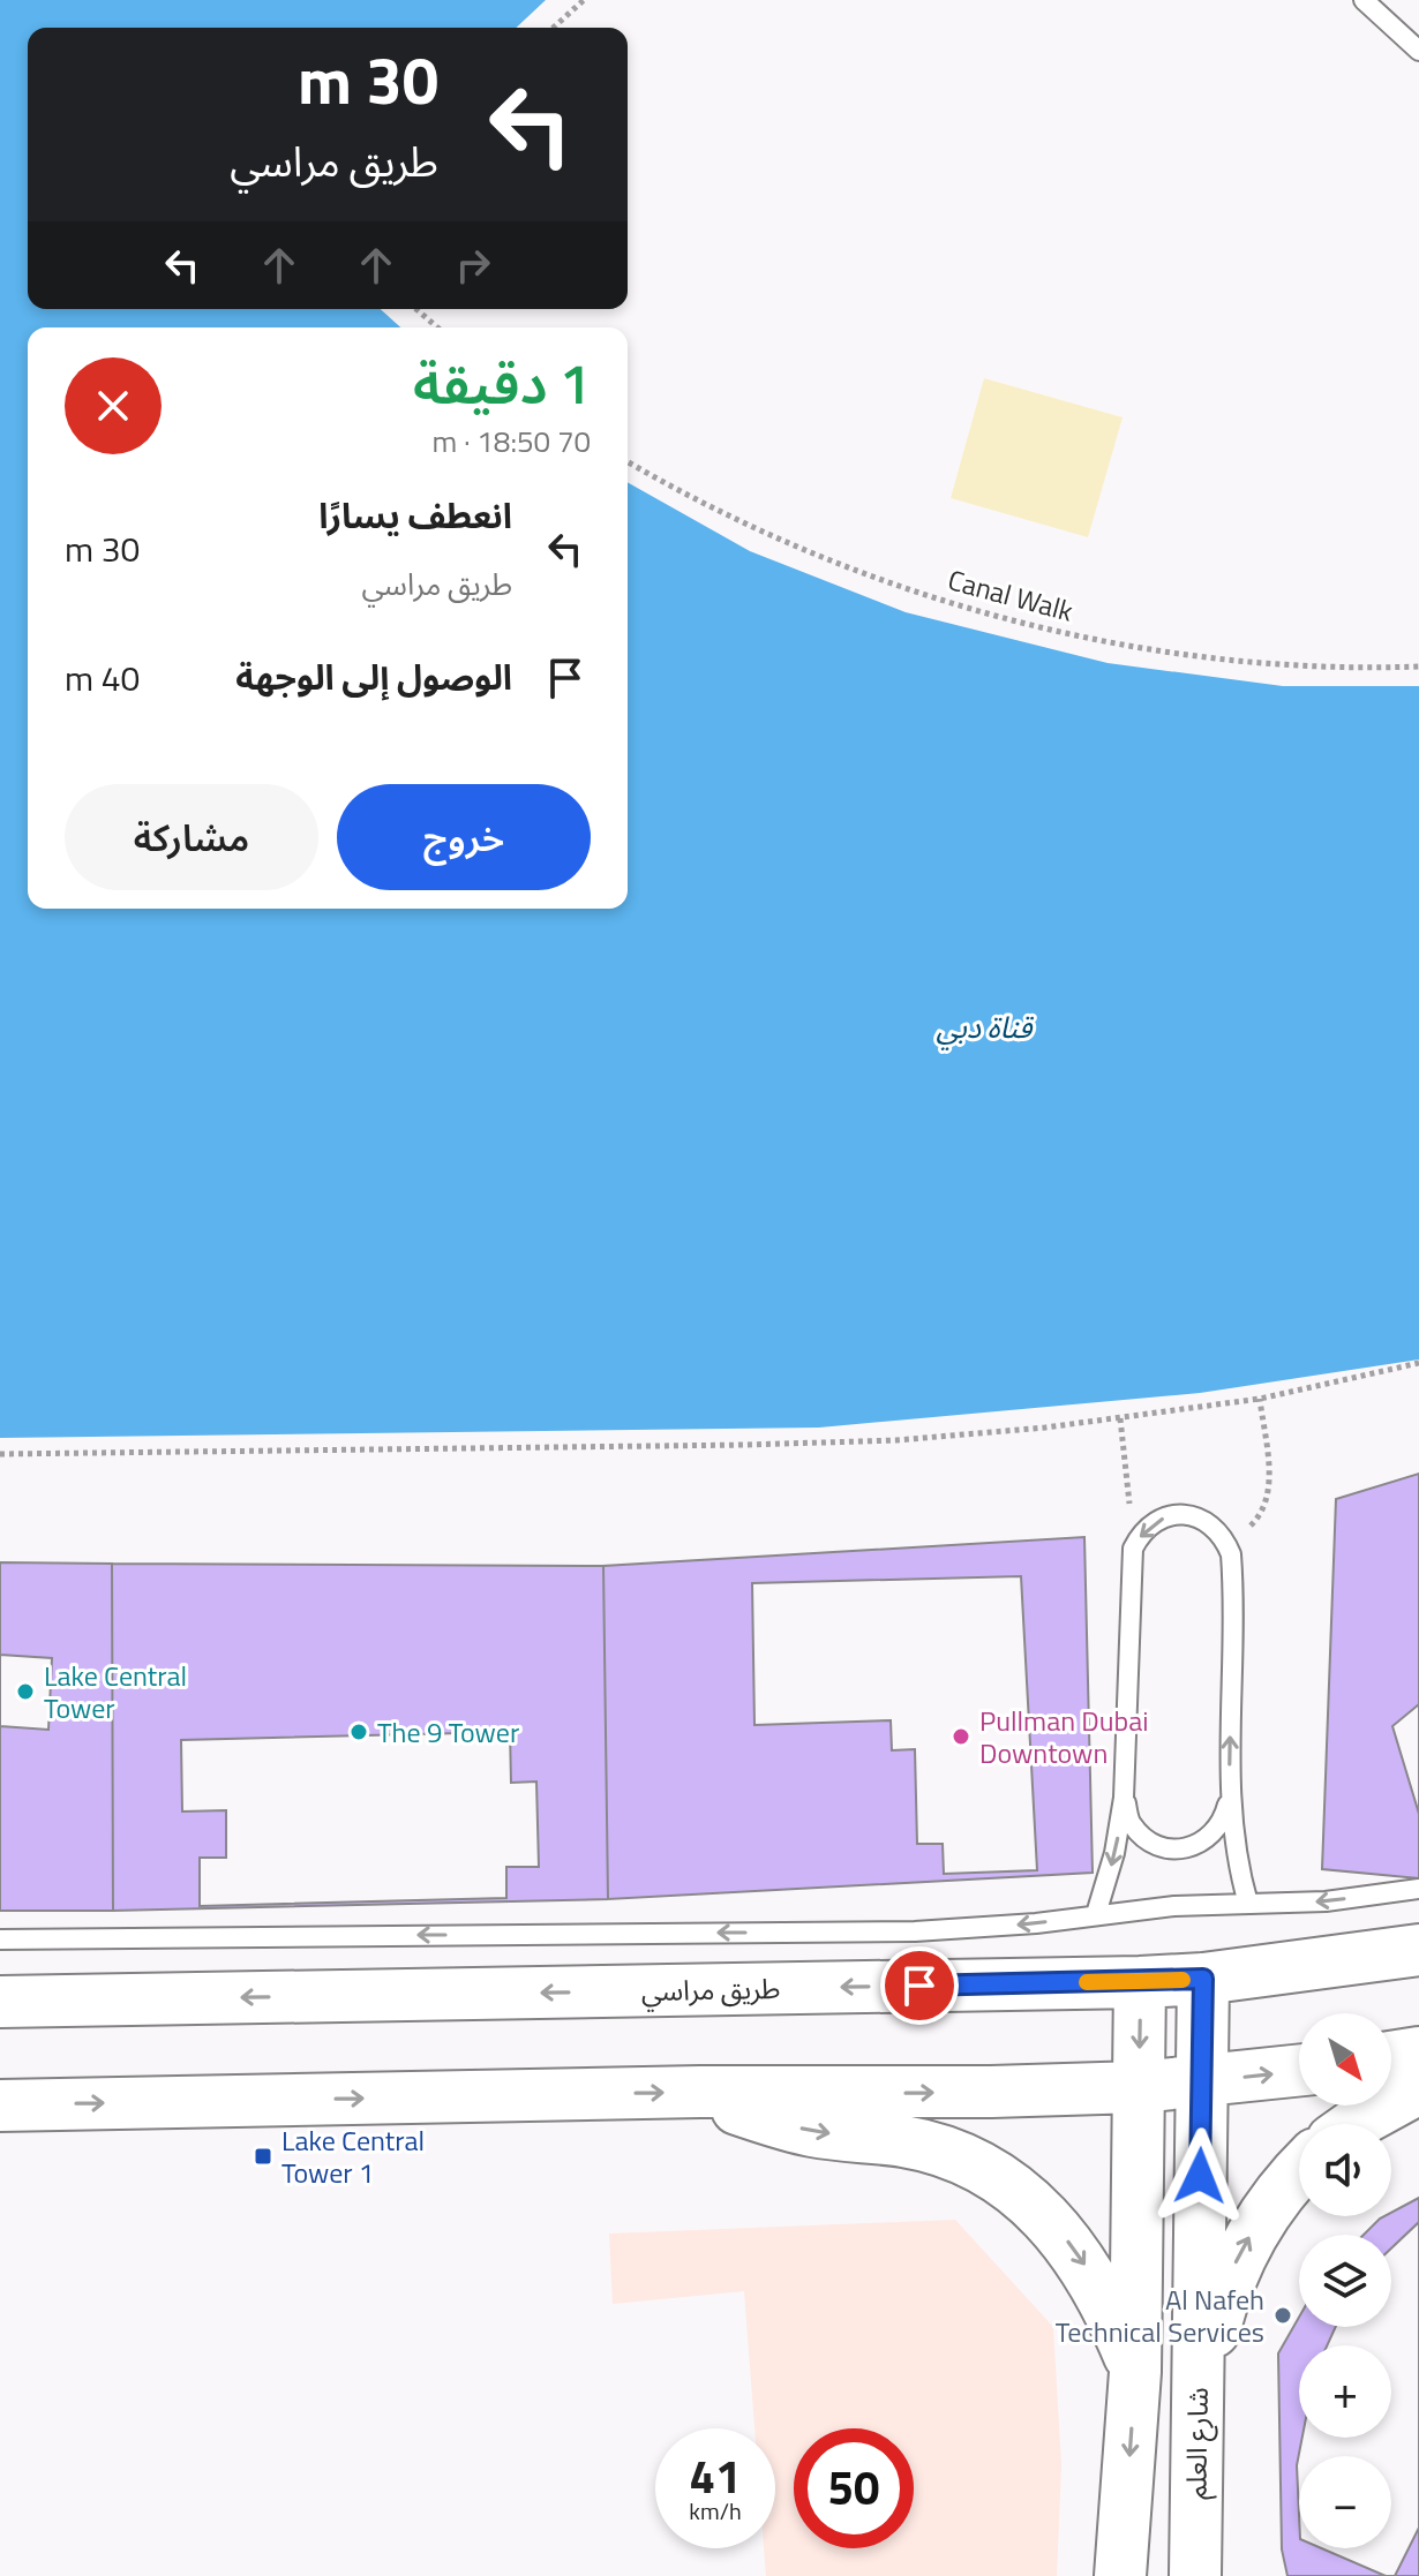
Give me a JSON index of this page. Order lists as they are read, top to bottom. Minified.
{"streets":{"main road":["طريق مراسي","شارع العلم"],"path":["Canal Walk"]},"crossings":[["طريق مراسي","شارع العلم"]],"water":["قناة دبي"],"places":{"other":["Lake Central Tower","The 9 Tower","Pullman Dubai Downtown","Al Nafeh Technical Services"],"transit":["Lake Central Tower 1"]},"north":"bottom right","page":{"turn":["30 m","طريق مراسي"],"heading":["1 دقيقة","70 m · 18:50"],"list":[{"name":"انعطف يسارًا","note":"طريق مراسي","value":"30 m"},{"name":"الوصول إلى الوجهة","value":"40 m"}],"buttons":["خروج","مشاركة"],"map_buttons":["+","−"],"speed":"41 km/h","limit":"50"}}
